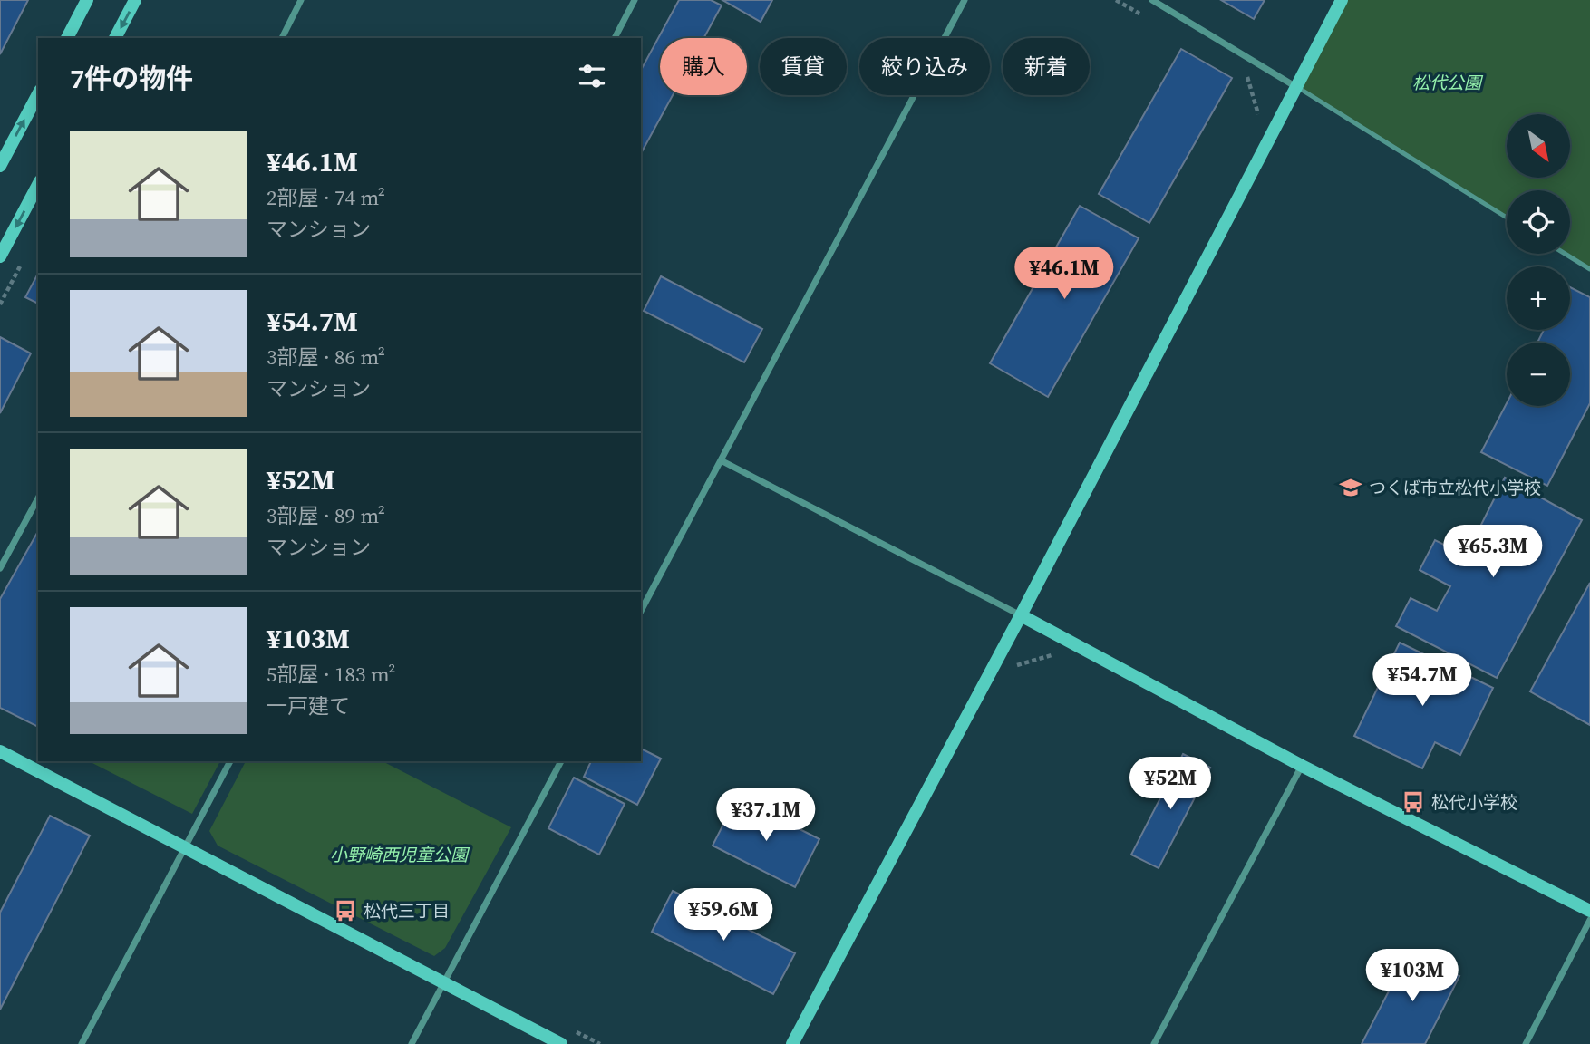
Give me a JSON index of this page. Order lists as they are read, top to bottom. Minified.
{"parks":["松代公園","小野崎西児童公園"],"places":{"school or university":["つくば市立松代小学校"],"bus stop":["松代小学校","松代三丁目"]},"north":"bottom right","page":{"chip":["購入","賃貸","絞り込み","新着"],"heading":"7件の物件","map_buttons":["+","−"],"list":[{"name":"¥46.1M","note":"2部屋 · 74 m² · マンション"},{"name":"¥54.7M","note":"3部屋 · 86 m² · マンション"},{"name":"¥52M","note":"3部屋 · 89 m² · マンション"},{"name":"¥103M","note":"5部屋 · 183 m² · 一戸建て"}],"price":["¥46.1M","¥65.3M","¥54.7M","¥52M","¥37.1M","¥59.6M","¥103M"]}}
